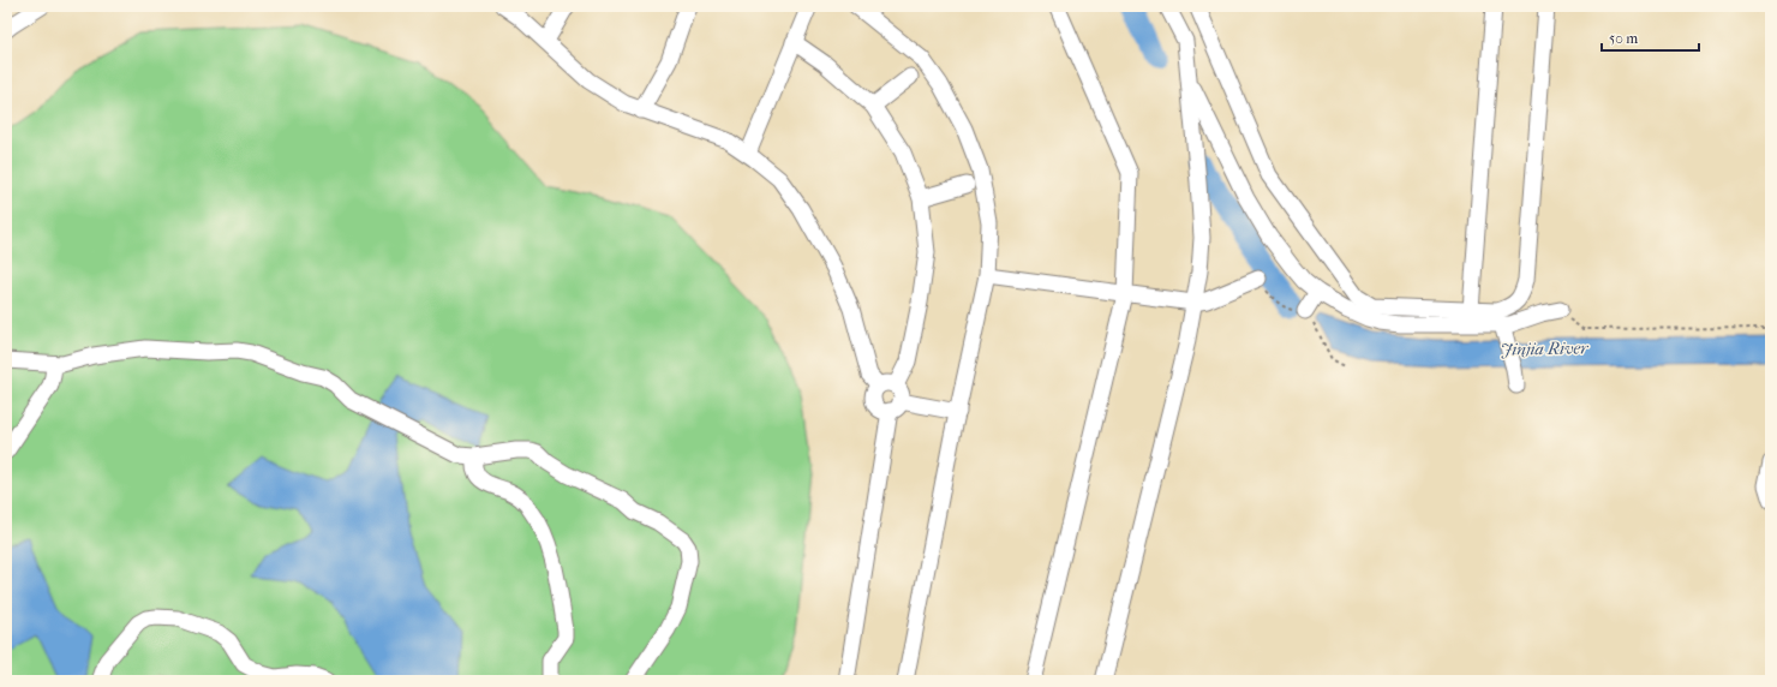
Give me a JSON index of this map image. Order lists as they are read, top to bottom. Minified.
{"water":["Jinjia River"],"scale_bar":"50 m"}
